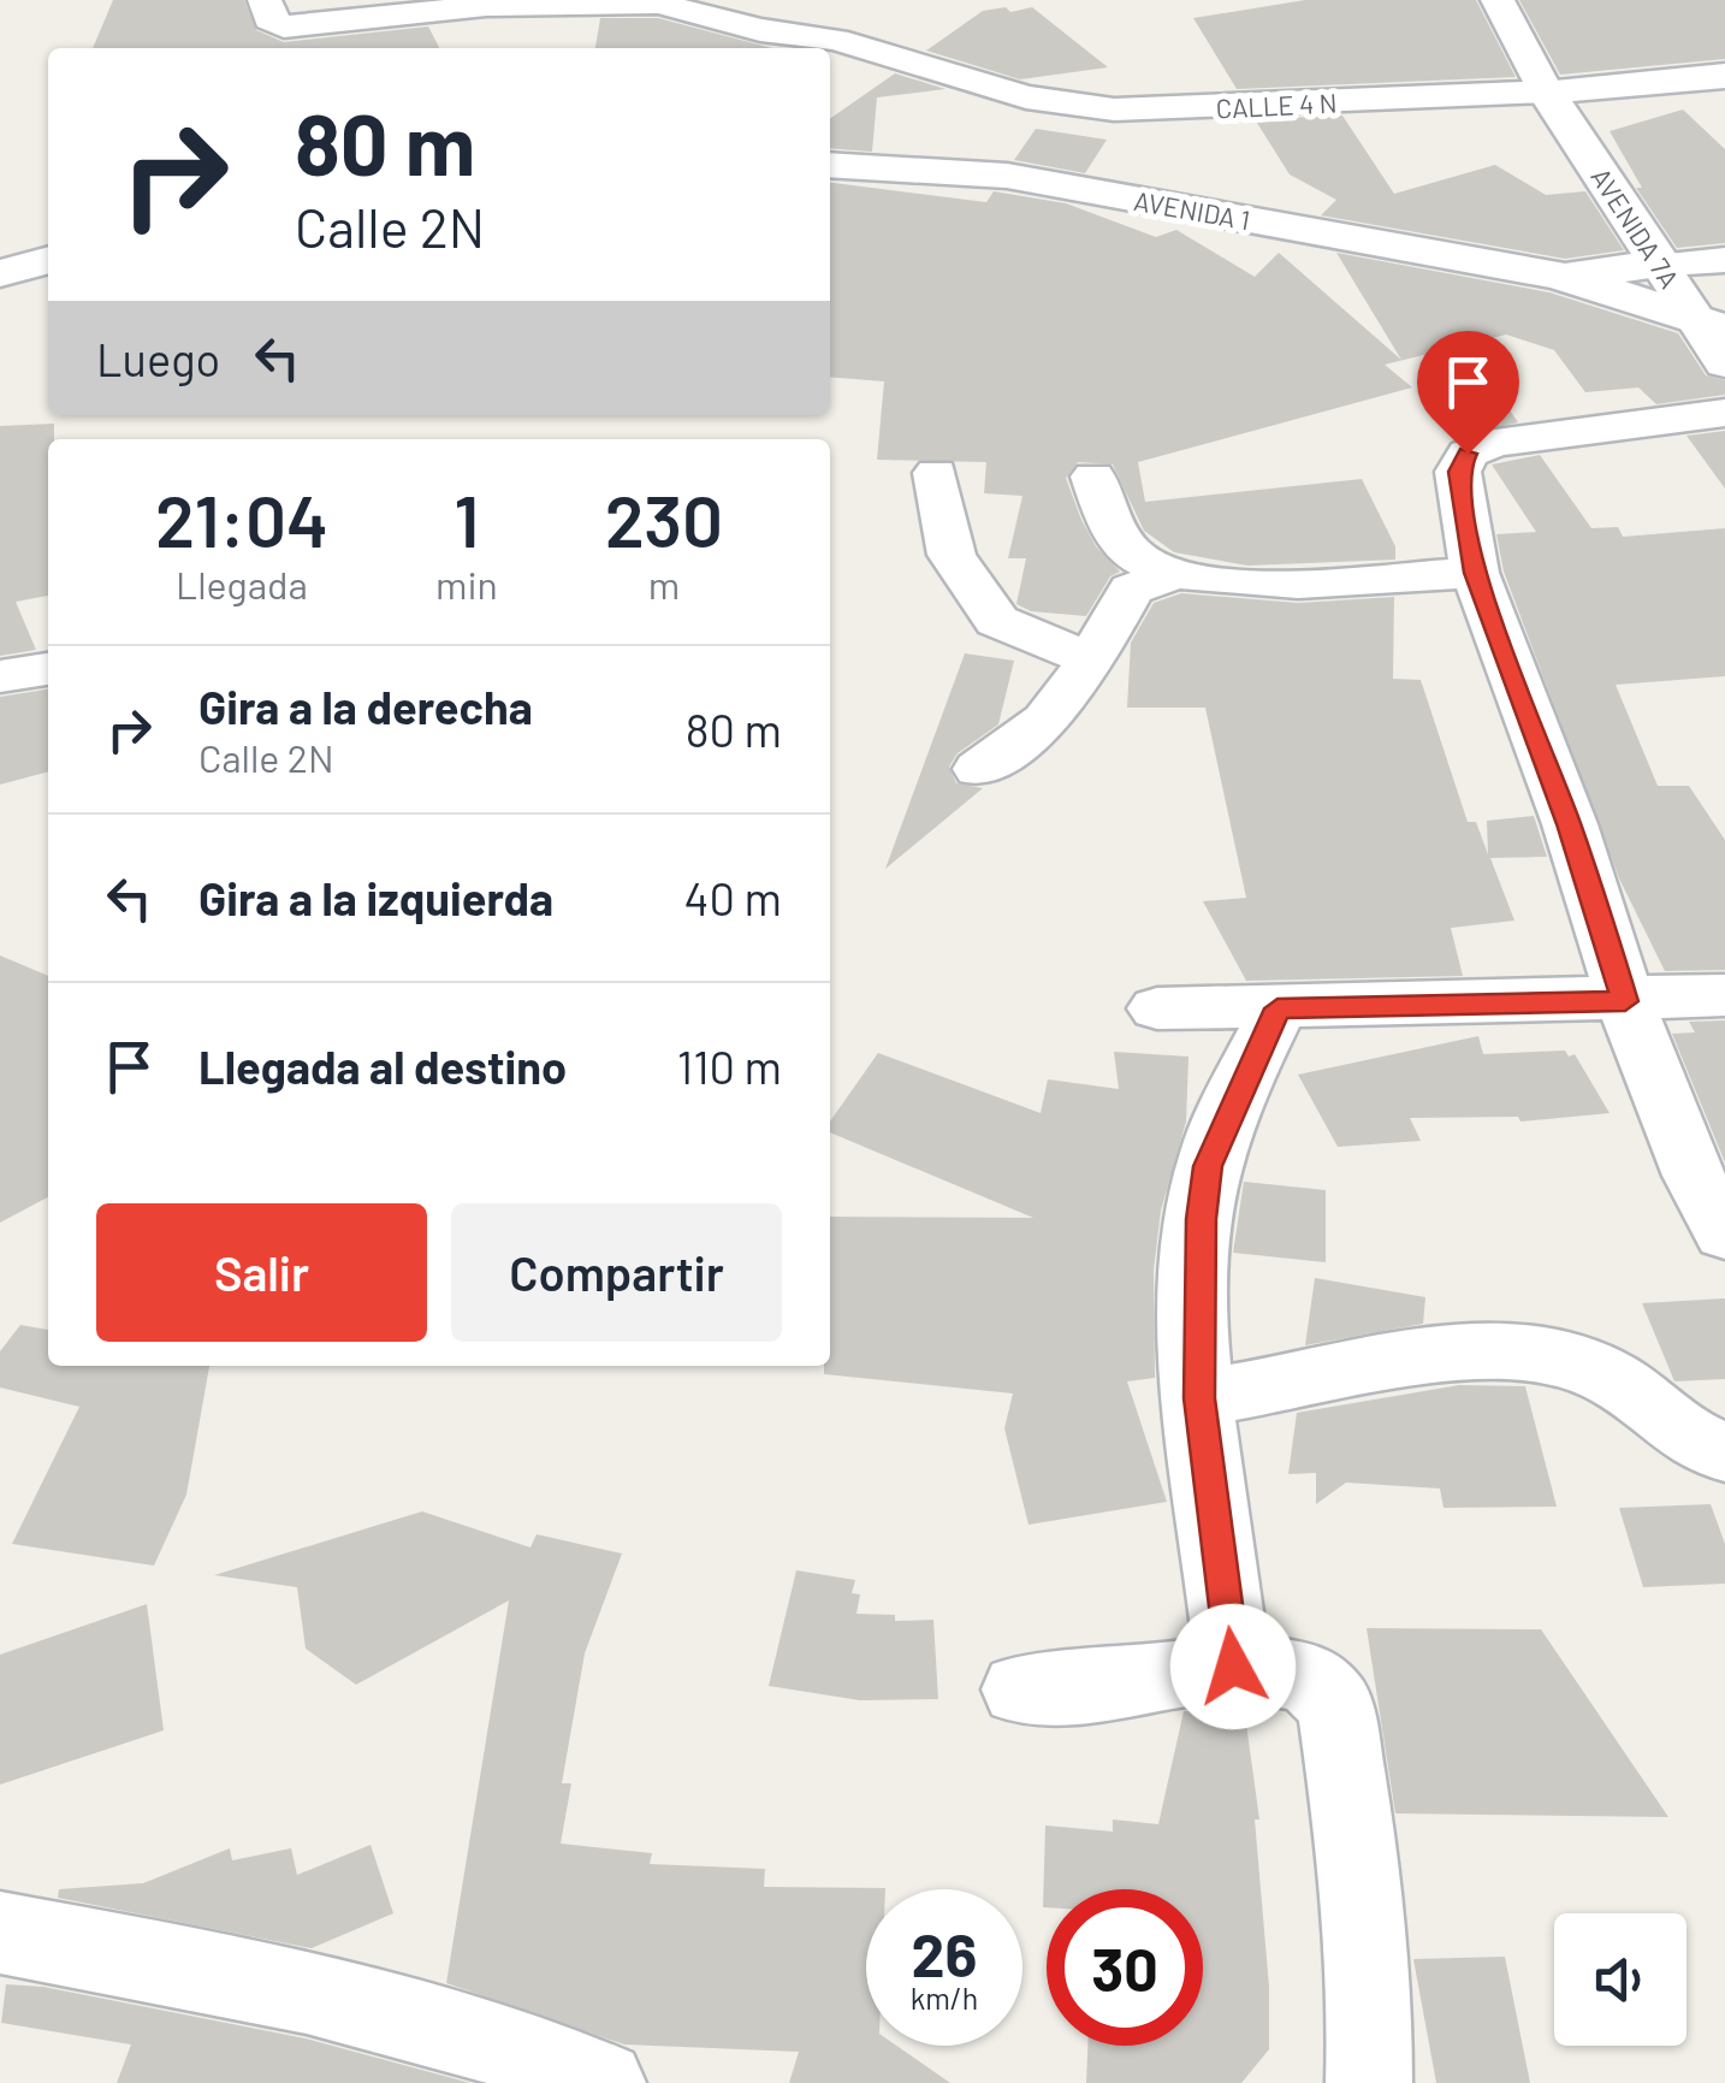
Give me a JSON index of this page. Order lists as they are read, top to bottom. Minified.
{"streets":{"street":["CALLE 4 N","AVENIDA 1","AVENIDA 7A"]},"crossings":[["CALLE 4 N","AVENIDA 7A"]],"page":{"turn":["80 m","Calle 2N"],"then":"Luego","eta":["21:04","Llegada","1","min","230","m"],"list":[{"name":"Gira a la derecha","note":"Calle 2N","value":"80 m"},{"name":"Gira a la izquierda","value":"40 m"},{"name":"Llegada al destino","value":"110 m"}],"buttons":["Salir","Compartir"],"speed":"26 km/h","limit":"30"}}
